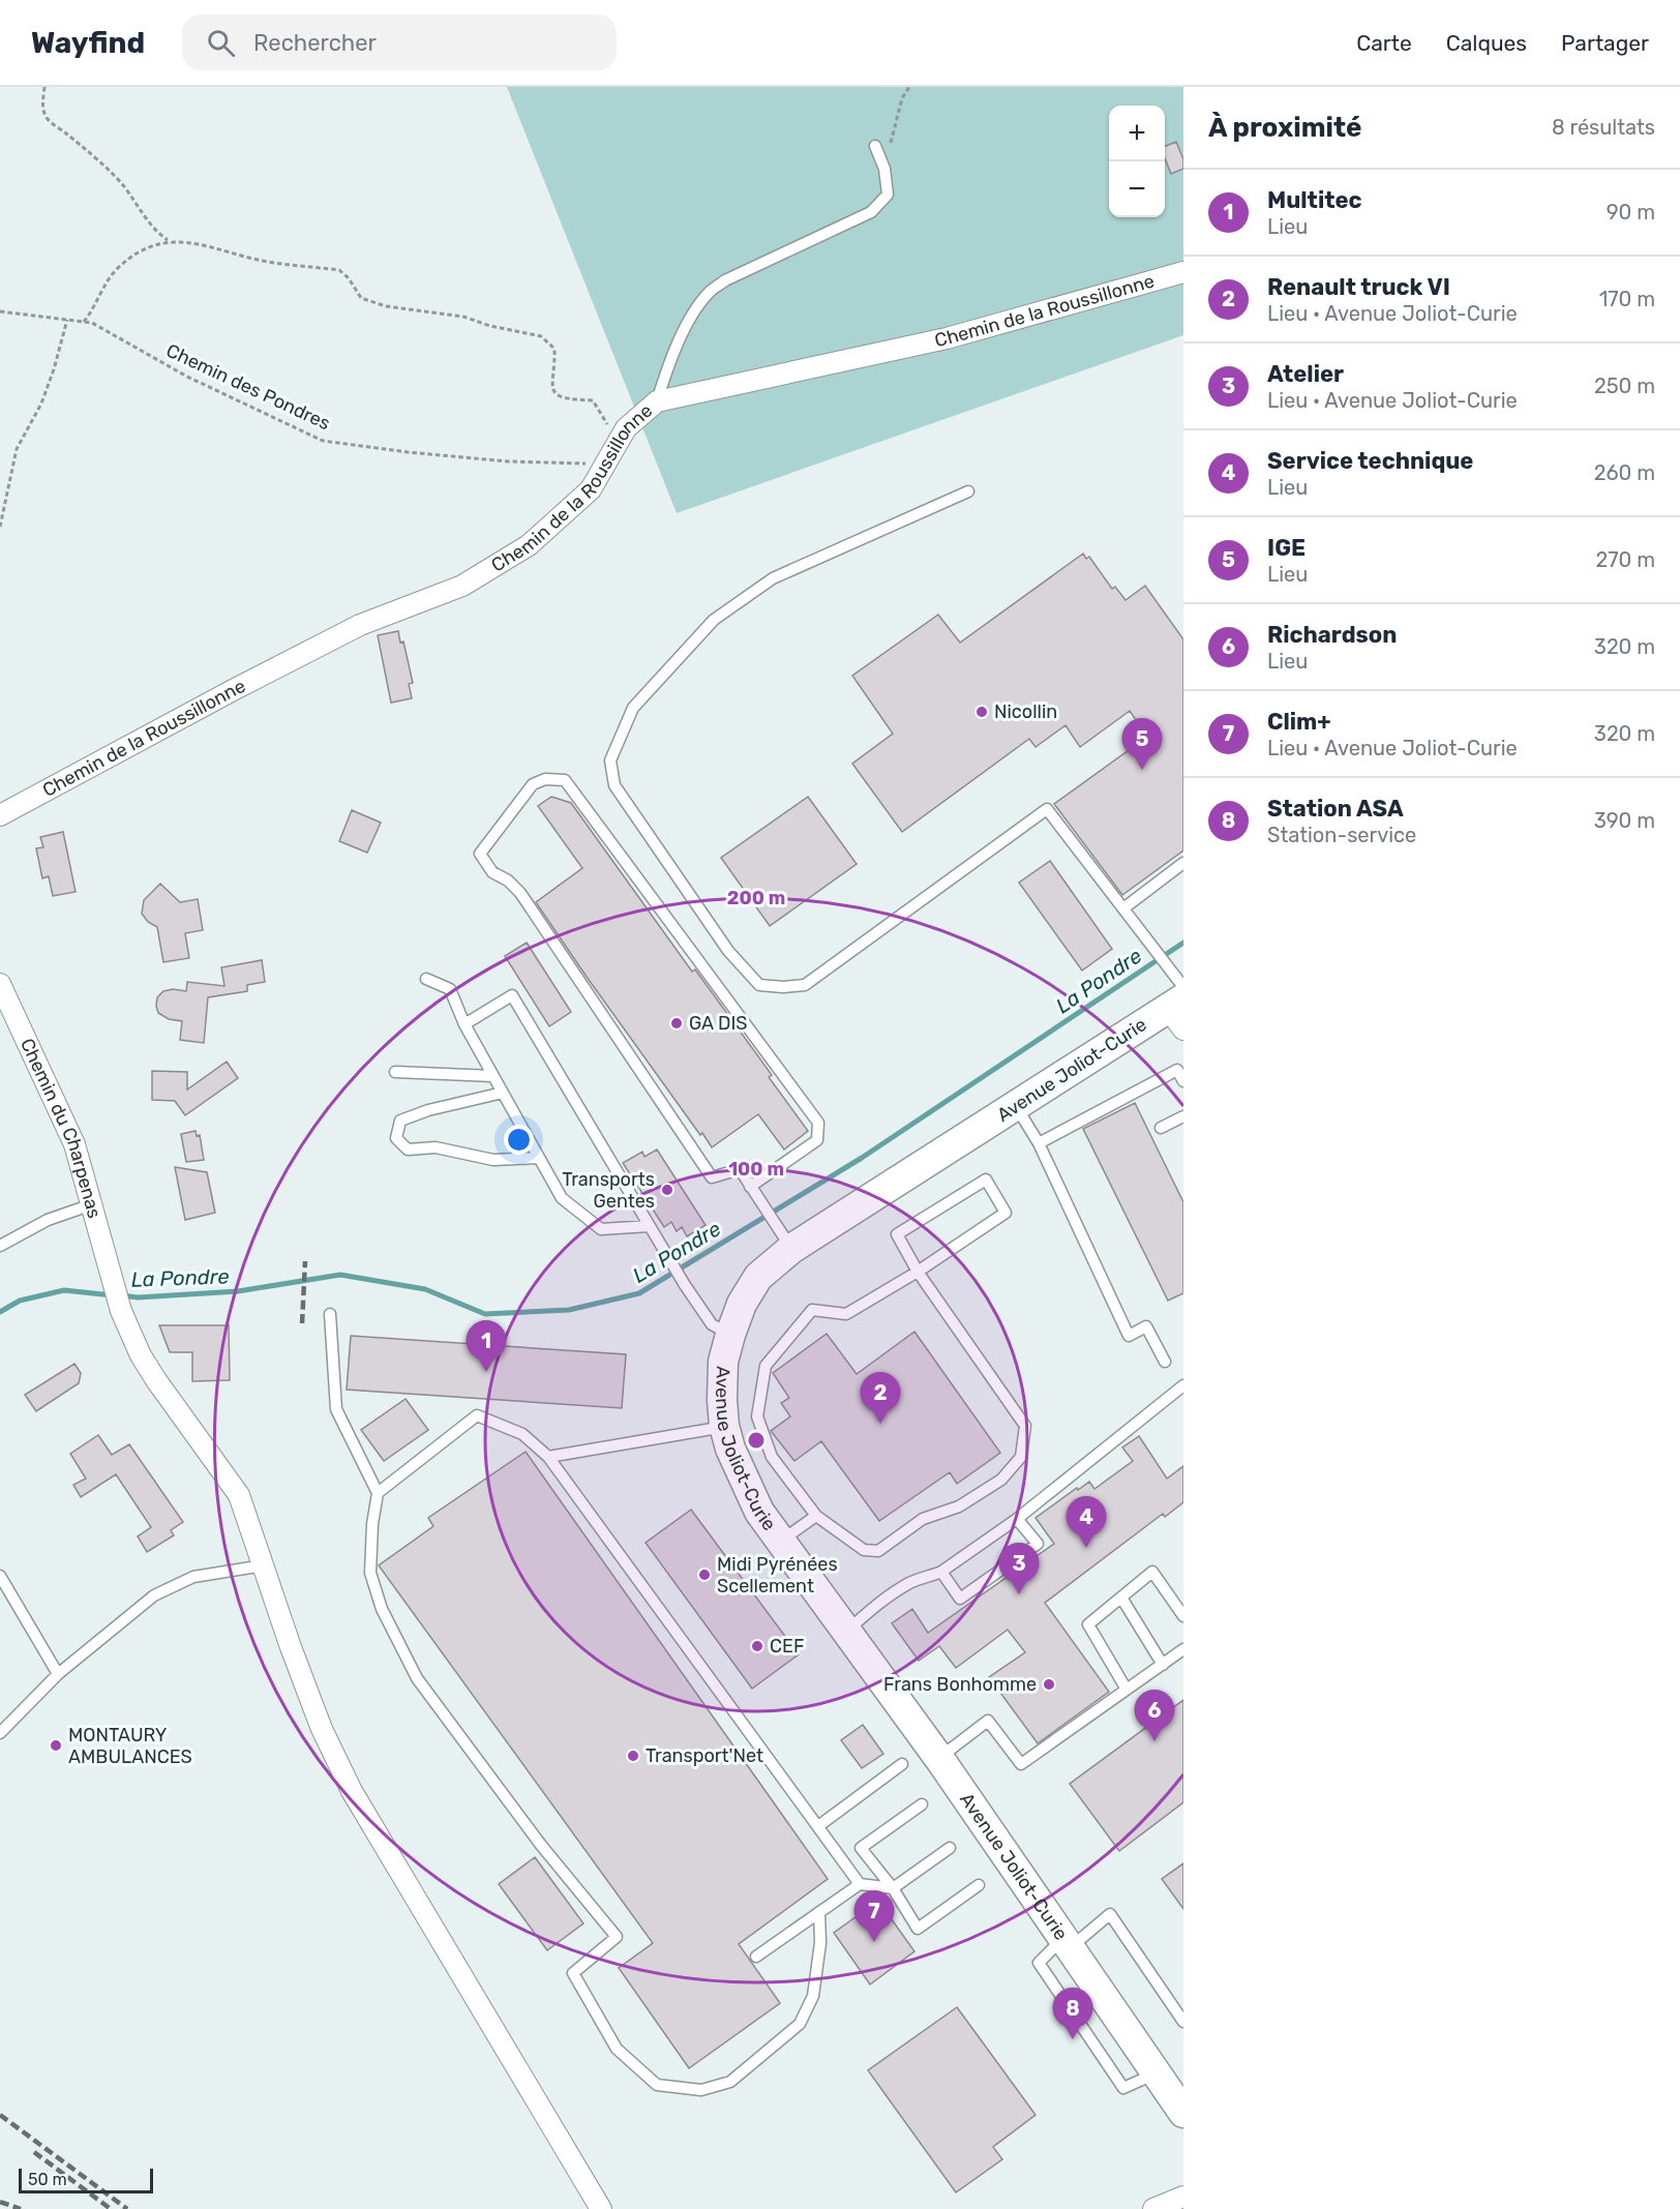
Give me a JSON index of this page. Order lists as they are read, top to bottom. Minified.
{"streets":{"street":["Chemin de la Roussillonne","Avenue Joliot-Curie","Chemin du Charpenas"],"path":["Chemin des Pondres"]},"crossings":[["Chemin de la Roussillonne","Chemin des Pondres"]],"water":["La Pondre"],"places":["Nicollin","GA DIS","Transports Gentes","Midi Pyrénées Scellement","CEF","Frans Bonhomme","MONTAURY AMBULANCES","Transport'Net"],"scale_bar":"50 m","page":{"header":"Wayfind","search":"Rechercher","nav":["Carte","Calques","Partager"],"heading":["À proximité","8 résultats"],"map_buttons":["+","−"],"list":[{"mark":"1","name":"Multitec","note":"Lieu","value":"90 m"},{"mark":"2","name":"Renault truck VI","note":"Lieu · Avenue Joliot-Curie","value":"170 m"},{"mark":"3","name":"Atelier","note":"Lieu · Avenue Joliot-Curie","value":"250 m"},{"mark":"4","name":"Service technique","note":"Lieu","value":"260 m"},{"mark":"5","name":"IGE","note":"Lieu","value":"270 m"},{"mark":"6","name":"Richardson","note":"Lieu","value":"320 m"},{"mark":"7","name":"Clim+","note":"Lieu · Avenue Joliot-Curie","value":"320 m"},{"mark":"8","name":"Station ASA","note":"Station-service","value":"390 m"}],"pins":["5","1","2","4","3","6","7","8"],"scale":"50 m"},"rings":["200 m","100 m"]}
